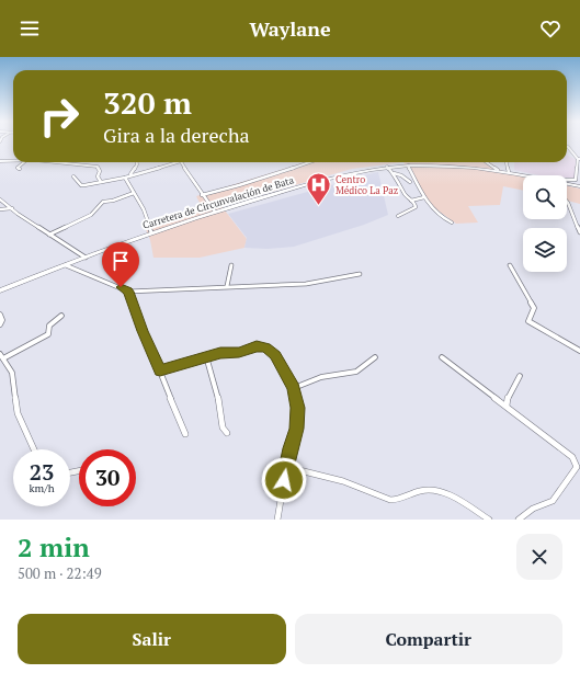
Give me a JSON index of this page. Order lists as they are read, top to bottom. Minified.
{"streets":{"main road":["Carretera de Circunvalación de Bata"]},"places":{"hospital":["Centro Médico La Paz"]},"page":{"header":"Waylane","turn":["320 m","Gira a la derecha"],"speed":"23 km/h","limit":"30","heading":["2 min","500 m · 22:49"],"buttons":["Salir","Compartir"]}}
